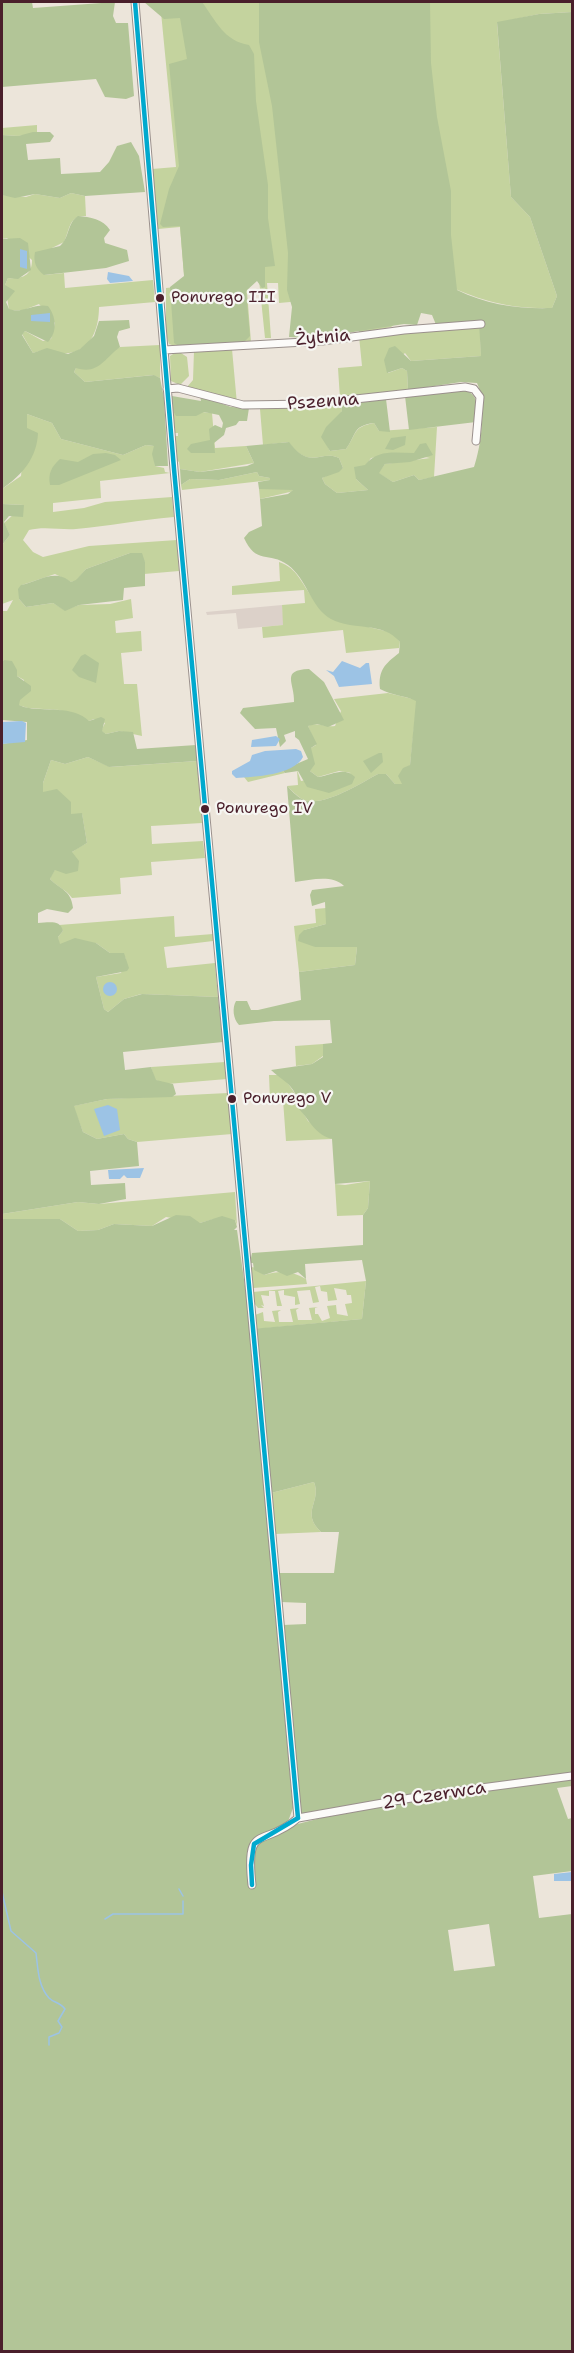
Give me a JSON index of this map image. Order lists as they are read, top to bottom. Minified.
{"streets":{"street":["Żytnia","Pszenna","29 Czerwca"]},"places":["Ponurego III","Ponurego IV","Ponurego V"]}
